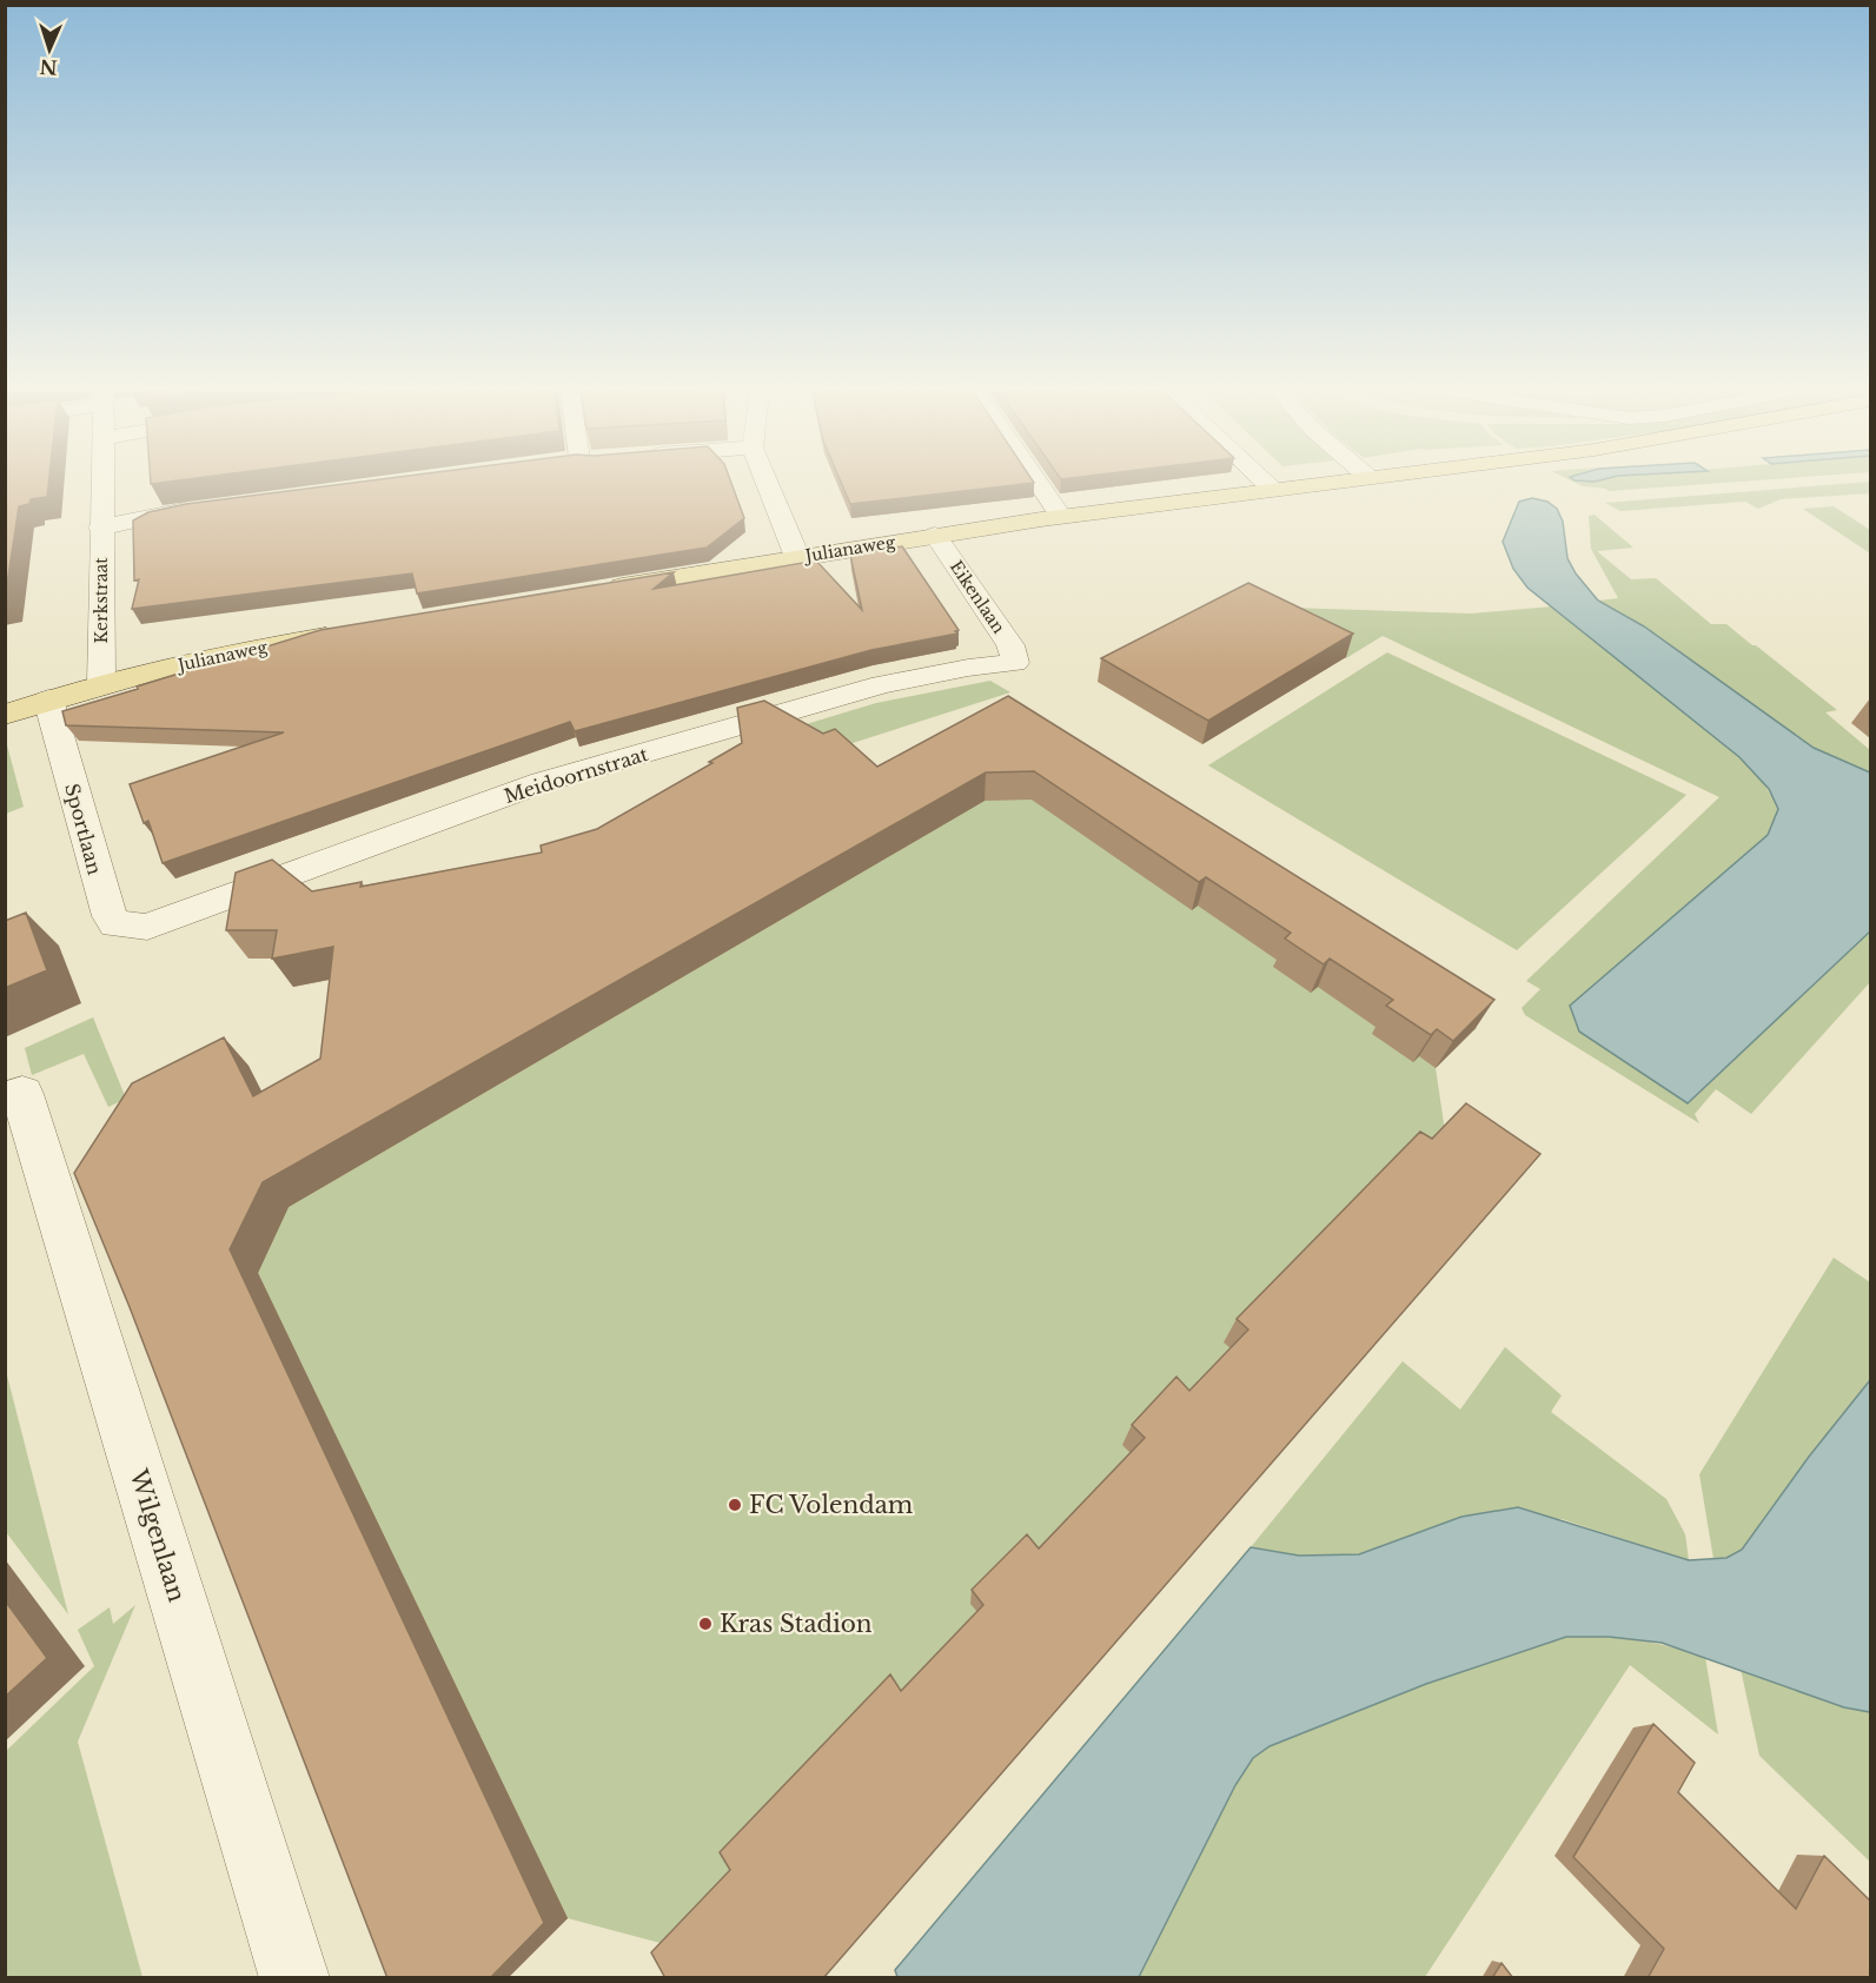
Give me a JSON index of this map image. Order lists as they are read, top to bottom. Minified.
{"streets":{"main road":["Julianaweg"],"street":["Eikenlaan","Kerkstraat","Meidoornstraat","Sportlaan","Wilgenlaan"]},"crossings":[["Julianaweg","Eikenlaan"],["Julianaweg","Kerkstraat"],["Julianaweg","Sportlaan"],["Eikenlaan","Meidoornstraat"],["Meidoornstraat","Sportlaan"]],"places":["FC Volendam","Kras Stadion"],"north":"bottom"}
